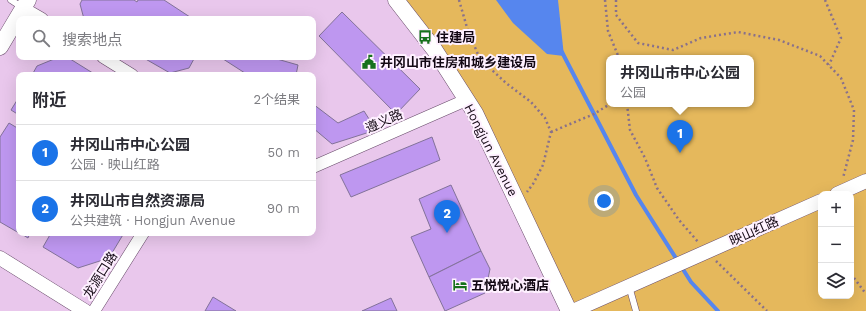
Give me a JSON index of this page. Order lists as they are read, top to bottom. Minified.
{"streets":{"main road":["Hongjun Avenue"],"street":["遵义路","映山红路","龙源口路"]},"crossings":[["遵义路","Hongjun Avenue"]],"places":{"bus stop":["住建局"],"public building":["井冈山市住房和城乡建设局"],"hotel":["五悦悦心酒店"]},"page":{"search":"搜索地点","popup":["井冈山市中心公园","公园"],"heading":["附近","2个结果"],"pins":["1","2"],"list":[{"mark":"1","name":"井冈山市中心公园","note":"公园 · 映山红路","value":"50 m"},{"mark":"2","name":"井冈山市自然资源局","note":"公共建筑 · Hongjun Avenue","value":"90 m"}],"map_buttons":["+","−"]}}
